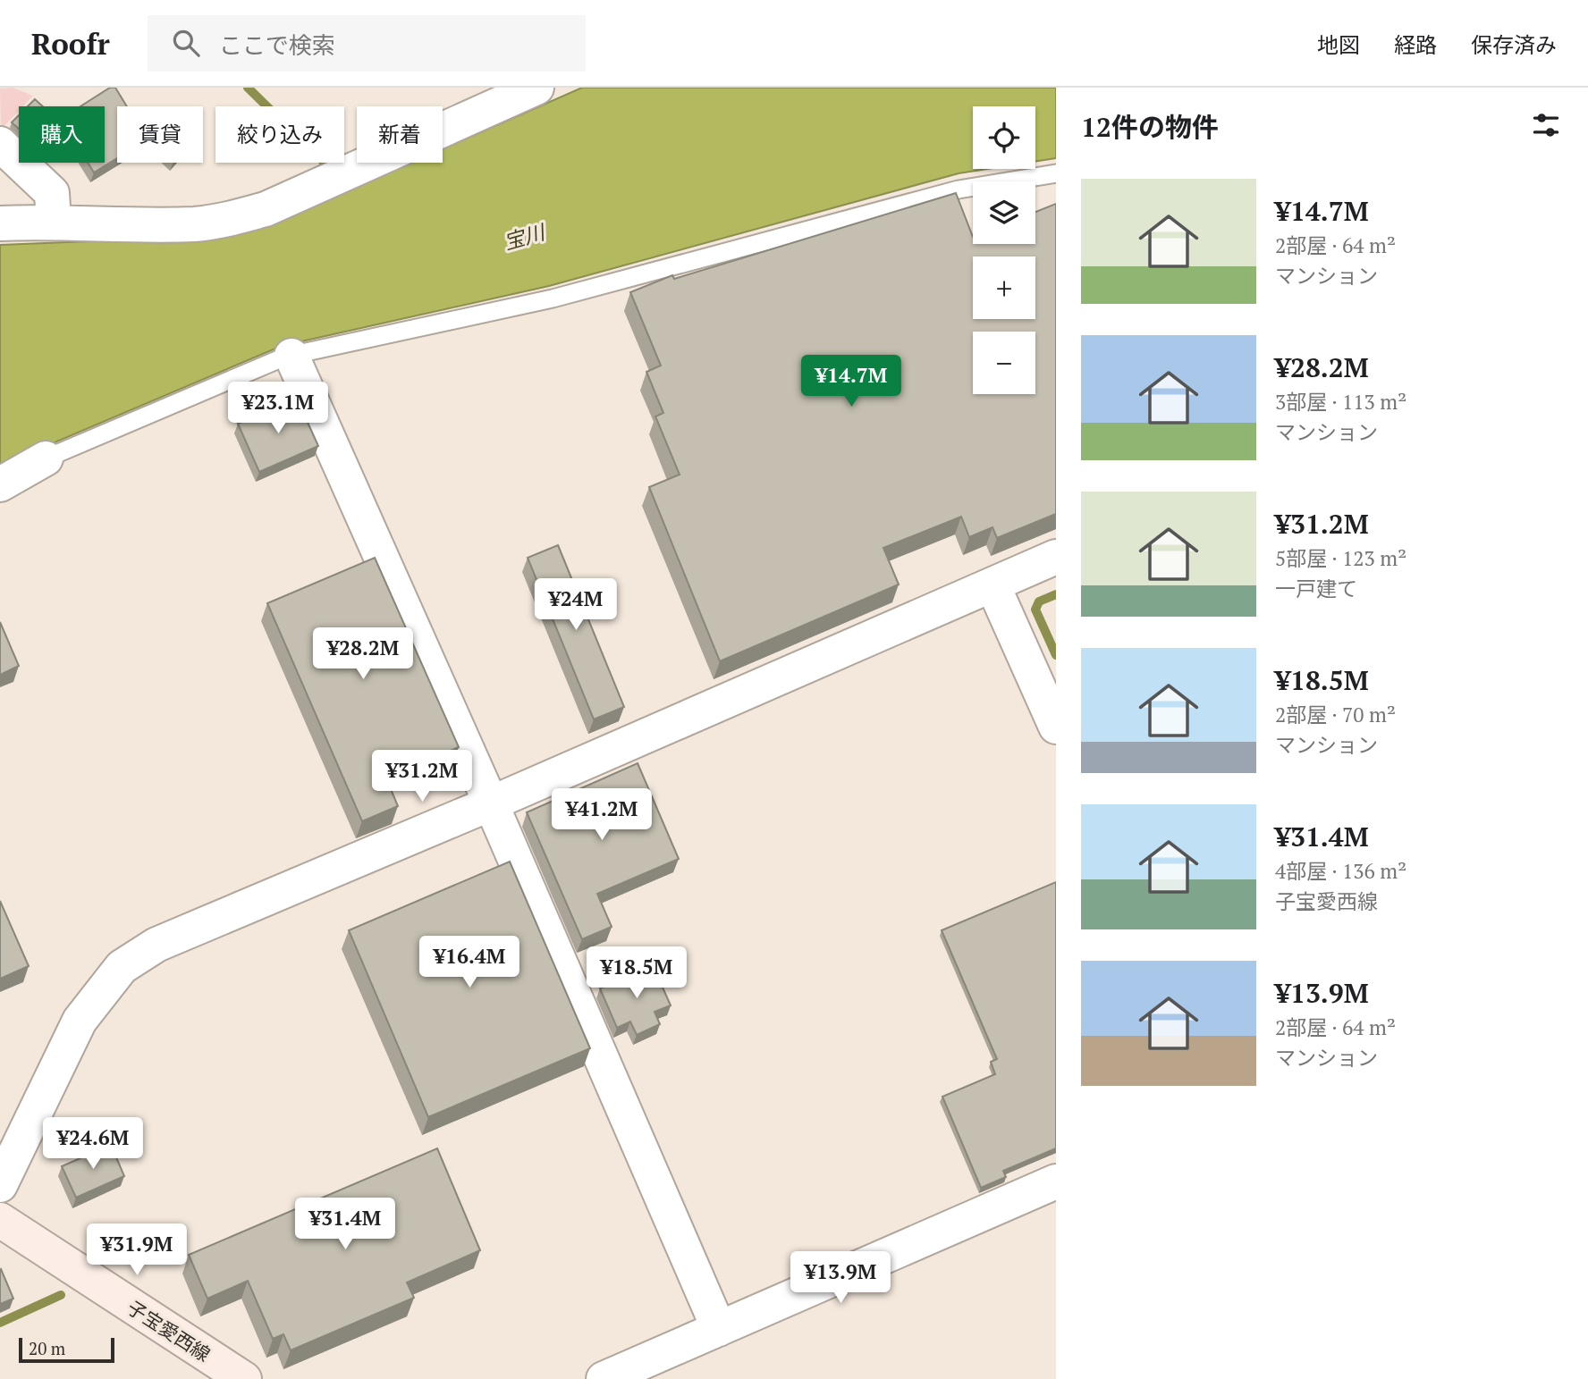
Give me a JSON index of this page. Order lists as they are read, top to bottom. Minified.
{"streets":{"main road":["子宝愛西線"]},"water":["宝川"],"scale_bar":"20 m","page":{"header":"Roofr","search":"ここで検索","nav":["地図","経路","保存済み"],"heading":"12件の物件","map_buttons":["+","−"],"chip":["購入","賃貸","絞り込み","新着"],"list":[{"name":"¥14.7M","note":"2部屋 · 64 m² · マンション"},{"name":"¥28.2M","note":"3部屋 · 113 m² · マンション"},{"name":"¥31.2M","note":"5部屋 · 123 m² · 一戸建て"},{"name":"¥18.5M","note":"2部屋 · 70 m² · マンション"},{"name":"¥31.4M","note":"4部屋 · 136 m² · 子宝愛西線"},{"name":"¥13.9M","note":"2部屋 · 64 m² · マンション"}],"price":["¥14.7M","¥23.1M","¥24M","¥28.2M","¥31.2M","¥41.2M","¥16.4M","¥18.5M","¥24.6M","¥31.4M","¥31.9M","¥13.9M"],"scale":"20 m"}}
